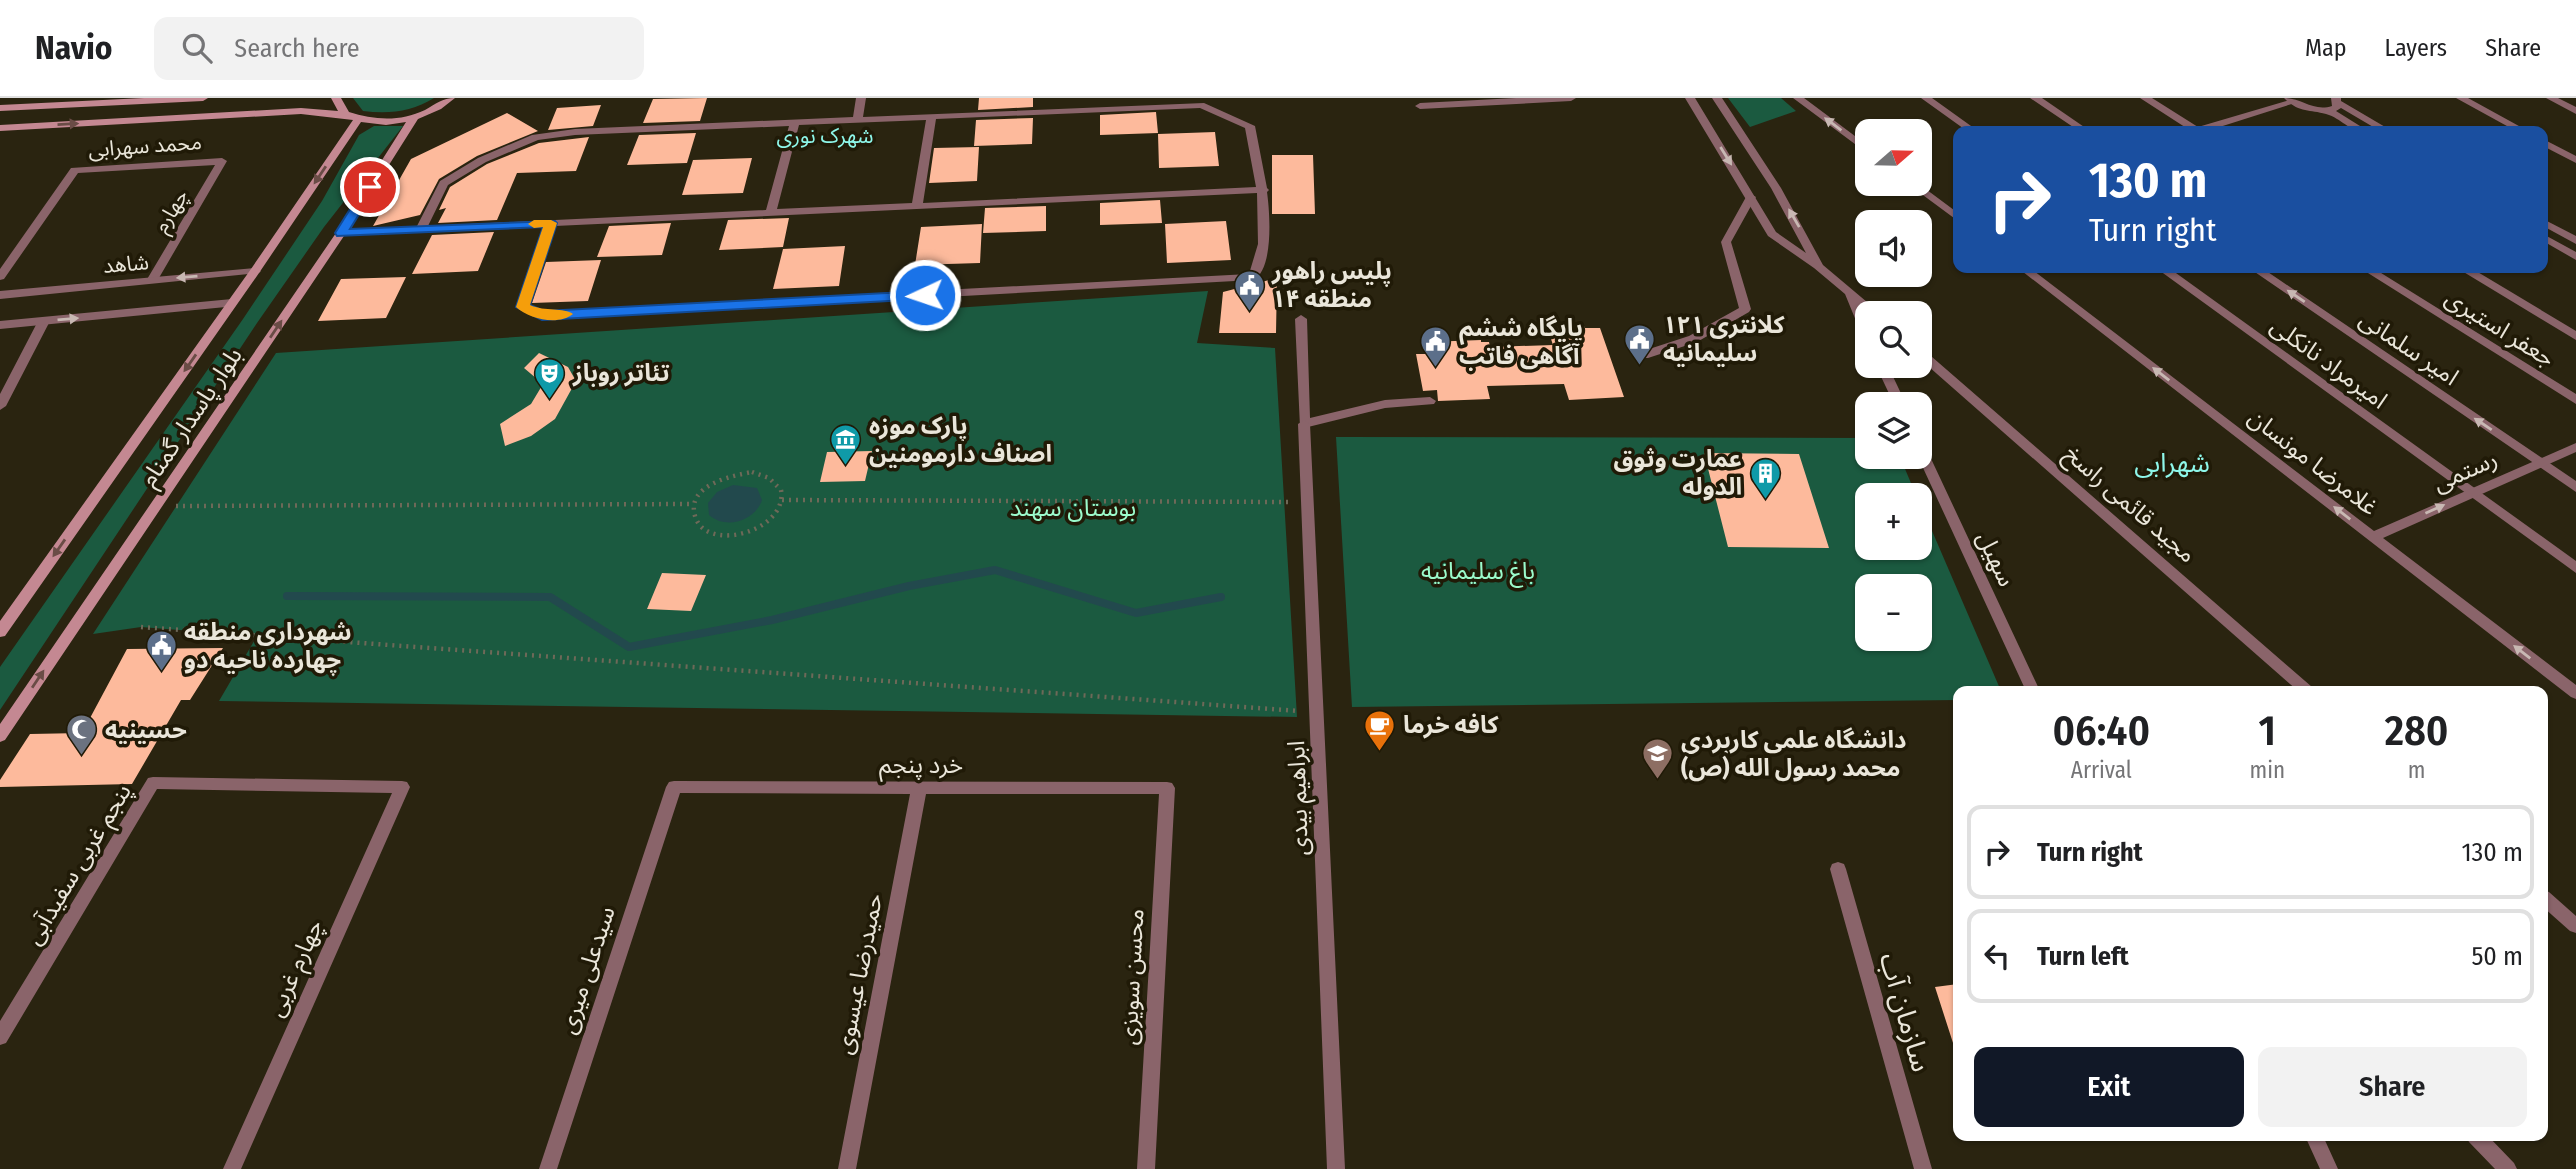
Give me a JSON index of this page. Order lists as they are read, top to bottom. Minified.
{"streets":{"main road":["بلوار پاسدار گمنام"],"street":["محمد سهرابی","چهارم","شاهد","جعفر استیری","امیر سلمانی","امیرمراد نانکلی","غلامرضا مونسان","رستمی","مجید قائمی راسخ","سهیل","خرد پنجم","ابراهیم بیدی","پنجم غربی سفیدآبی","چهارم غربی","سیدعلی میری","حمیدرضا عیسوی","محسن سویزی","سازمان آب"]},"crossings":[["محمد سهرابی","چهارم"],["چهارم","شاهد"],["شاهد","بلوار پاسدار گمنام"],["امیر سلمانی","رستمی"],["امیرمراد نانکلی","رستمی"],["غلامرضا مونسان","رستمی"],["خرد پنجم","سیدعلی میری"],["خرد پنجم","حمیدرضا عیسوی"],["خرد پنجم","محسن سویزی"],["پنجم غربی سفیدآبی","چهارم غربی"]],"one_way":["غلامرضا مونسان","رستمی"],"districts":["شهرک نوری","شهرابی"],"parks":["بوستان سهند","باغ سلیمانیه"],"places":{"public building":["پلیس راهور منطقه ۱۴","كلانتری ١٢١ سلیمانیه","پایگاه ششم آگاهی فاتب","شهرداری منطقه چهارده ناحیه دو"],"theatre":["تئاتر روباز"],"museum":["پارک موزه اصناف دارمومنین"],"building":["عمارت وثوق الدوله"],"cafe":["کافه خرما"],"mosque":["حسینیه"],"school or university":["دانشگاه علمی کاربردی محمد رسول الله (ص)"]},"north":"right","page":{"header":"Navio","search":"Search here","nav":["Map","Layers","Share"],"map_buttons":["+","−"],"turn":["130 m","Turn right"],"eta":["06:40","Arrival","1","min","280","m"],"list":[{"name":"Turn right","value":"130 m"},{"name":"Turn left","value":"50 m"}],"buttons":["Exit","Share"]}}
